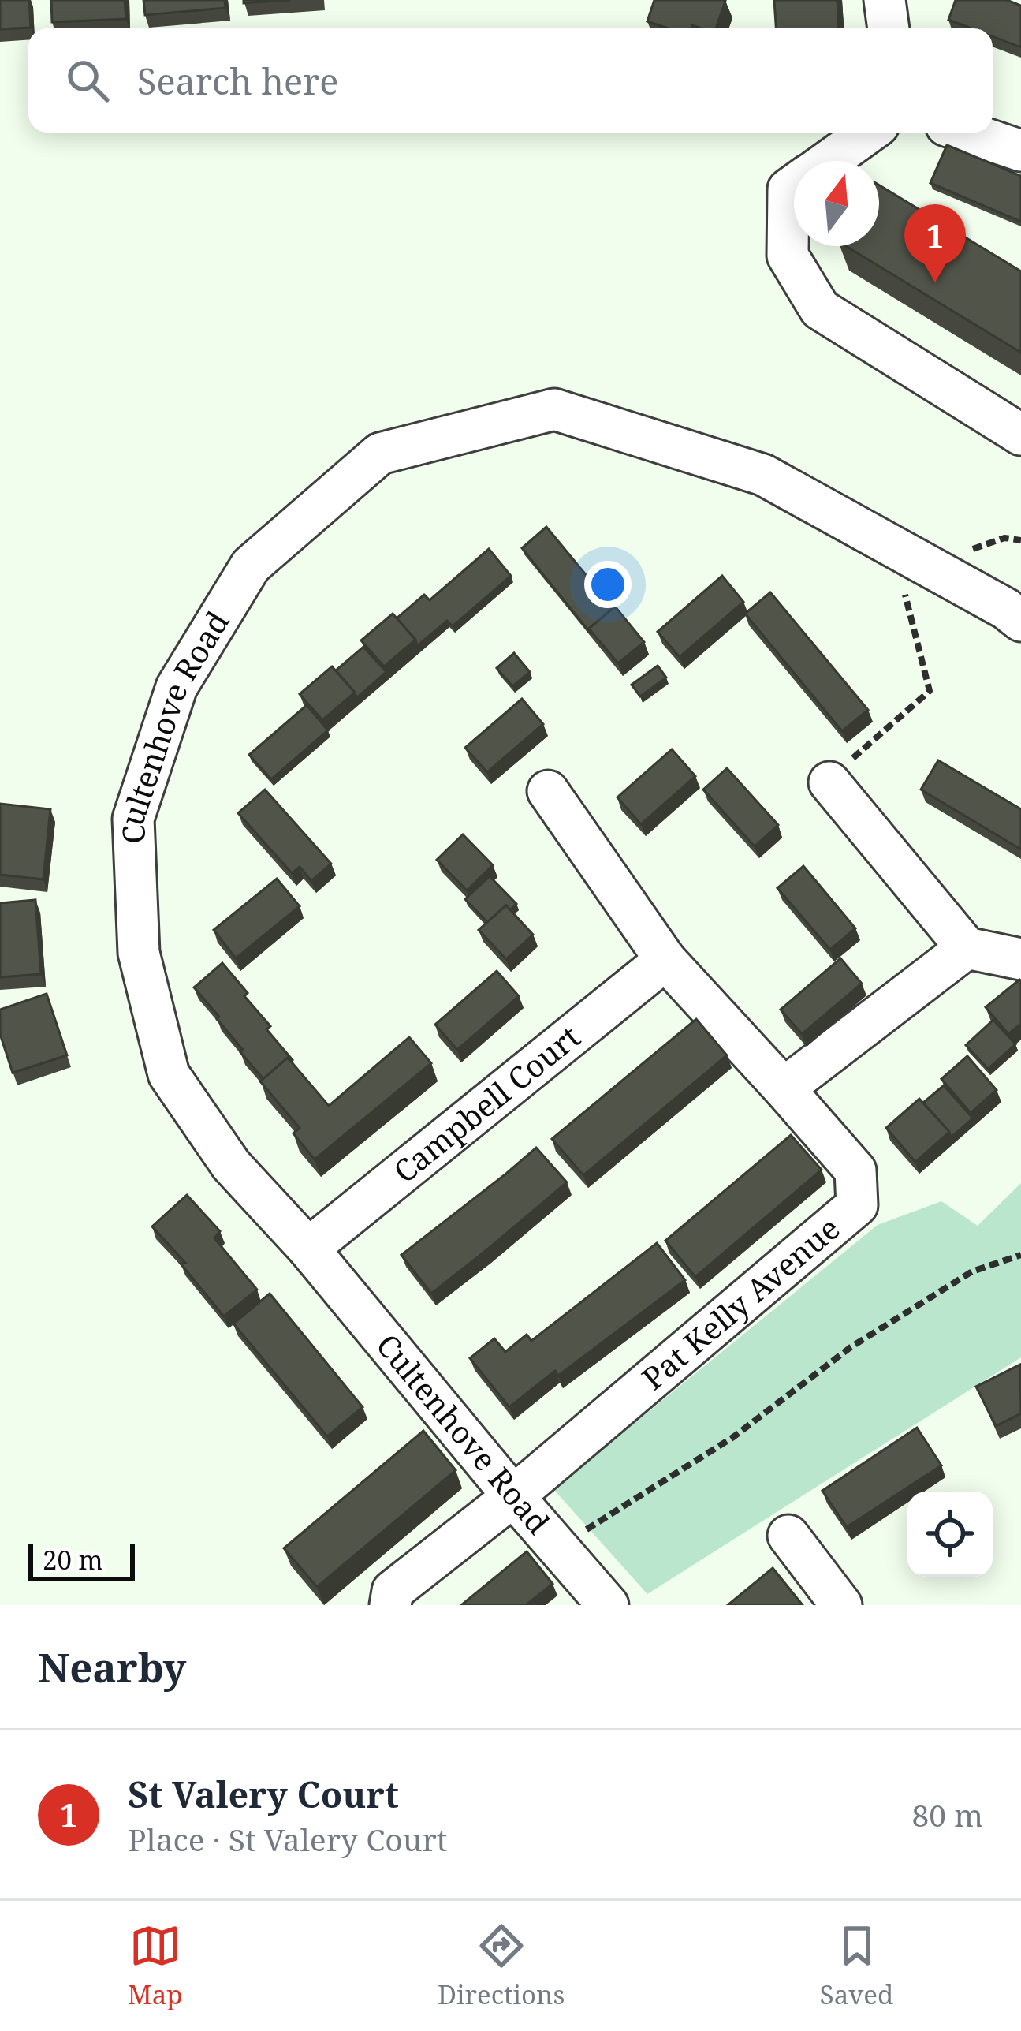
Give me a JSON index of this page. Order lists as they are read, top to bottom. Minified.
{"streets":{"street":["Cultenhove Road","Campbell Court","Pat Kelly Avenue"]},"crossings":[["Cultenhove Road","Campbell Court"],["Cultenhove Road","Pat Kelly Avenue"]],"scale_bar":"20 m","north":"top","page":{"search":"Search here","pins":"1","scale":"20 m","heading":"Nearby","list":[{"mark":"1","name":"St Valery Court","note":"Place · St Valery Court","value":"80 m"}],"nav":["Map","Directions","Saved"]}}
